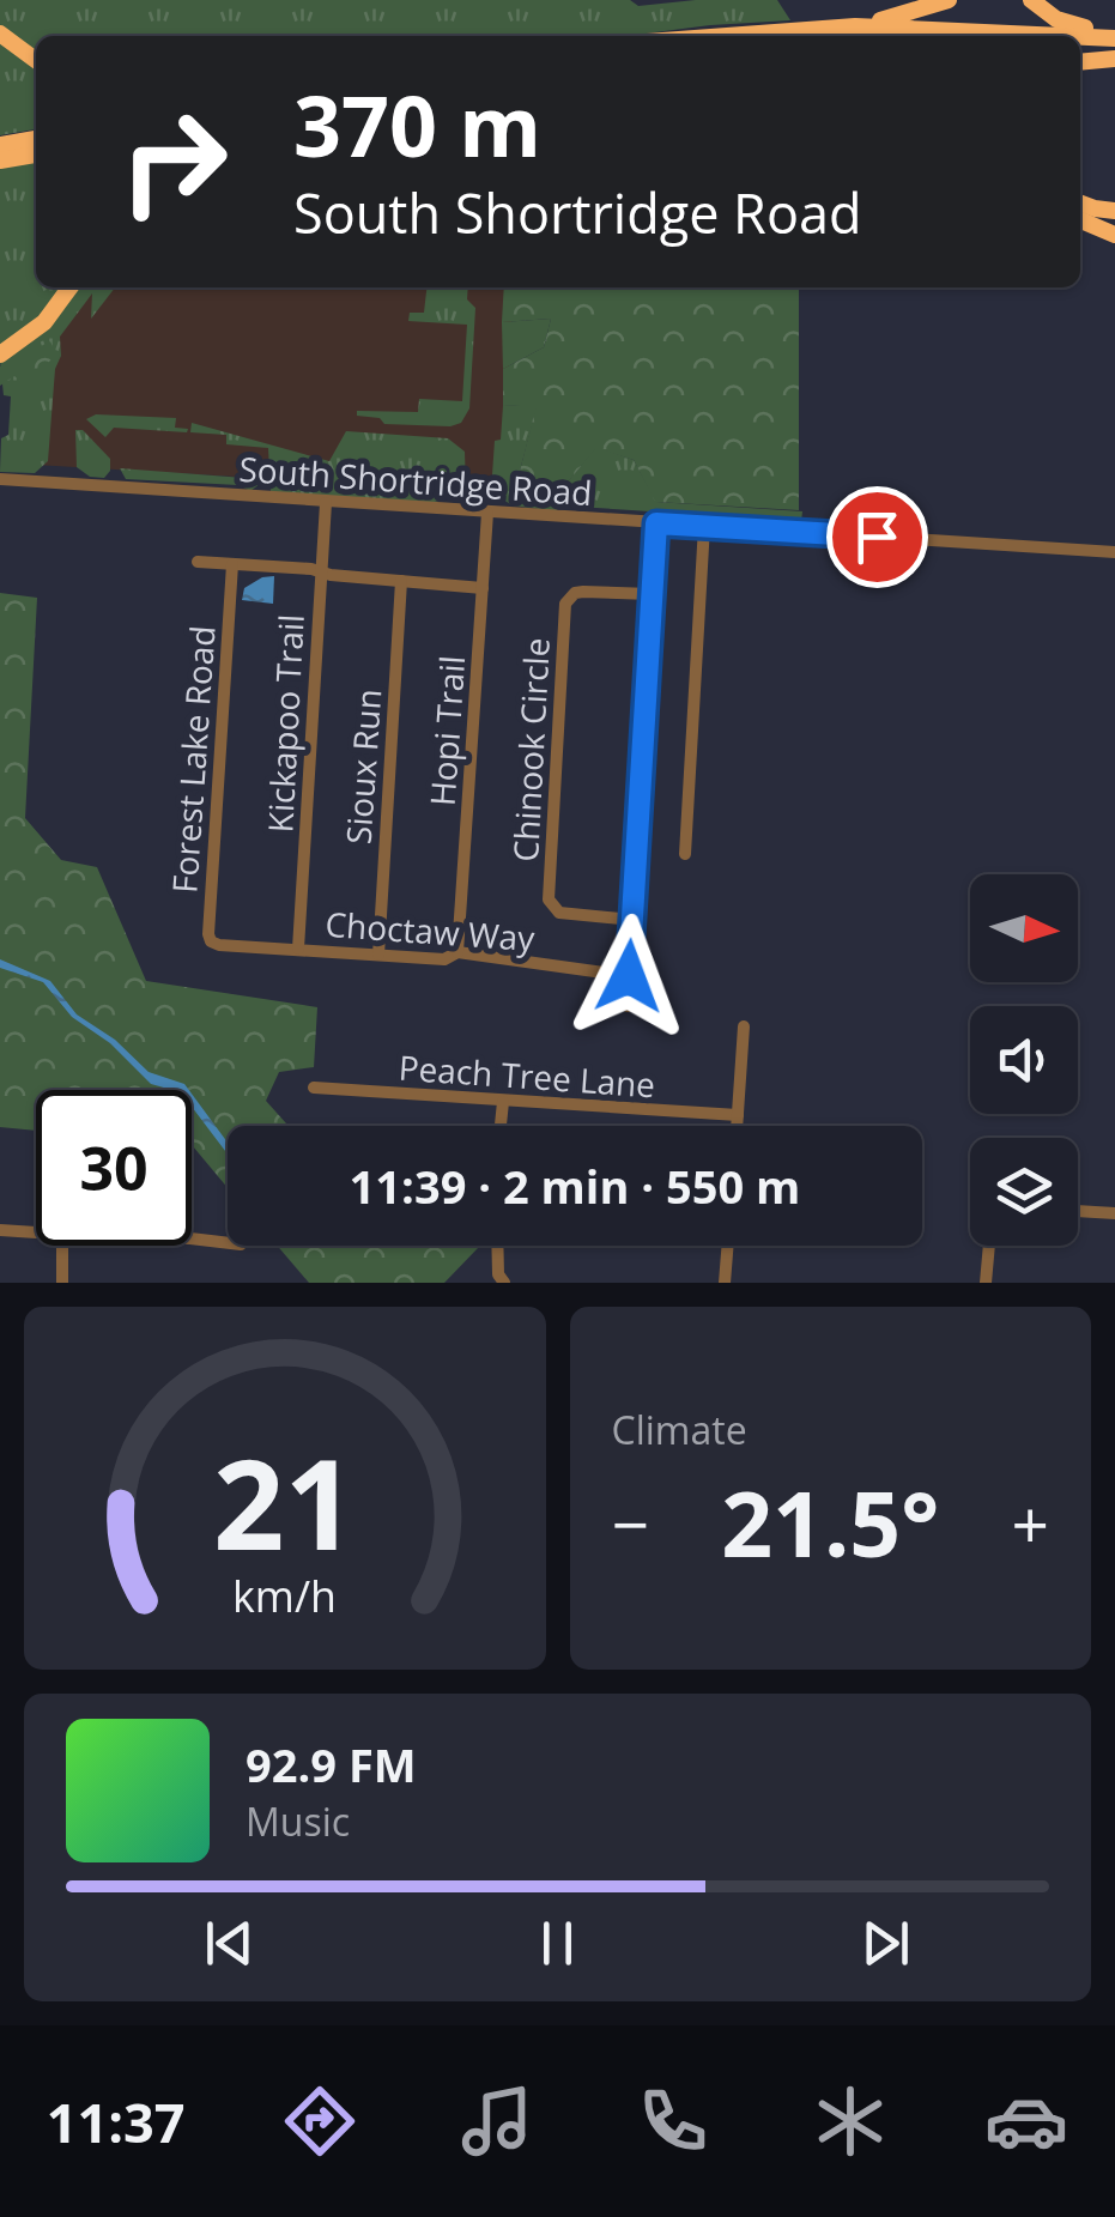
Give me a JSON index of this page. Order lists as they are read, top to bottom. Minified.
{"streets":{"street":["South Shortridge Road","Kickapoo Trail","Hopi Trail","Chinook Circle","Forest Lake Road","Sioux Run","Choctaw Way","Peach Tree Lane"]},"crossings":[["South Shortridge Road","Kickapoo Trail"],["South Shortridge Road","Hopi Trail"],["Kickapoo Trail","Forest Lake Road"],["Kickapoo Trail","Choctaw Way"],["Hopi Trail","Choctaw Way"],["Forest Lake Road","Choctaw Way"],["Sioux Run","Choctaw Way"]],"north":"right","page":{"turn":["370 m","South Shortridge Road"],"limit":"30","trip":"11:39 · 2 min · 550 m","tile":"Climate","heat":["−","21.5°","+"],"song":["92.9 FM","Music"],"tabs":"11:37","gauge":["21","km/h"]}}
